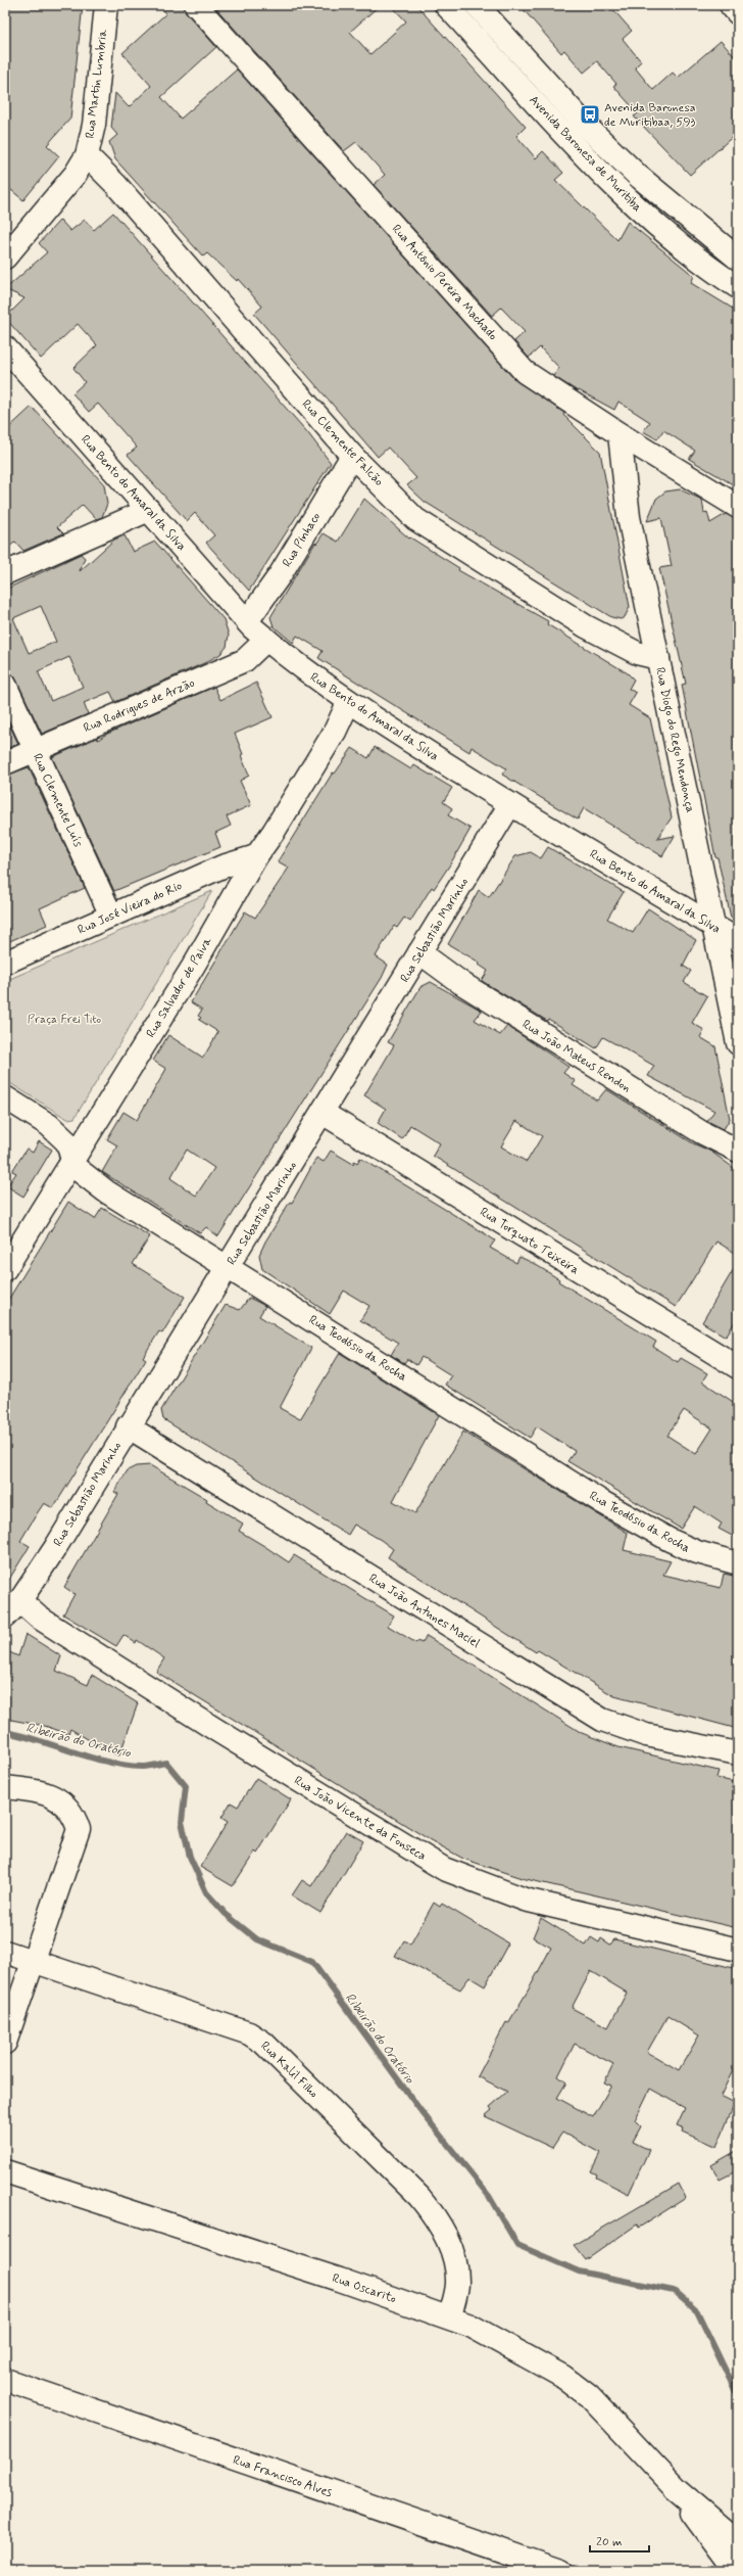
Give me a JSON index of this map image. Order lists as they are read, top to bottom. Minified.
{"streets":{"street":["Rua Martin Lumbria","Avenida Baronesa de Muritiba","Rua Antônio Pereira Machado","Rua Clemente Falcão","Rua Bento do Amaral da Silva","Rua Pinhaco","Rua Rodrigues de Arzão","Rua Diogo do Rego Mendonça","Rua Clemente Luís","Rua José Vieira do Rio","Rua Sebastião Marinho","Rua Salvador de Paiva","Rua João Mateus Rendon","Rua Torquato Teixeira","Rua Teodósio da Rocha","Rua João Antunes Maciel","Rua João Vicente da Fonseca","Rua Kalil Filho","Rua Oscarito","Rua Francisco Alves"]},"crossings":[["Rua Martin Lumbria","Rua Clemente Falcão"],["Rua Antônio Pereira Machado","Rua Diogo do Rego Mendonça"],["Rua Clemente Falcão","Rua Pinhaco"],["Rua Clemente Falcão","Rua Diogo do Rego Mendonça"],["Rua Bento do Amaral da Silva","Rua Pinhaco"],["Rua Bento do Amaral da Silva","Rua Rodrigues de Arzão"],["Rua Bento do Amaral da Silva","Rua Diogo do Rego Mendonça"],["Rua Bento do Amaral da Silva","Rua Sebastião Marinho"],["Rua Bento do Amaral da Silva","Rua Salvador de Paiva"],["Rua Rodrigues de Arzão","Rua Clemente Luís"],["Rua Clemente Luís","Rua José Vieira do Rio"],["Rua José Vieira do Rio","Rua Salvador de Paiva"],["Rua Sebastião Marinho","Rua João Mateus Rendon"],["Rua Sebastião Marinho","Rua Torquato Teixeira"],["Rua Sebastião Marinho","Rua Teodósio da Rocha"],["Rua Sebastião Marinho","Rua João Antunes Maciel"],["Rua Sebastião Marinho","Rua João Vicente da Fonseca"],["Rua Salvador de Paiva","Rua Teodósio da Rocha"],["Rua Kalil Filho","Rua Oscarito"]],"water":["Ribeirão do Oratório"],"parks":["Praça Frei Tito"],"places":{"bus stop":["Avenida Baronesa de Muritibaa, 593"]},"scale_bar":"20 m"}
